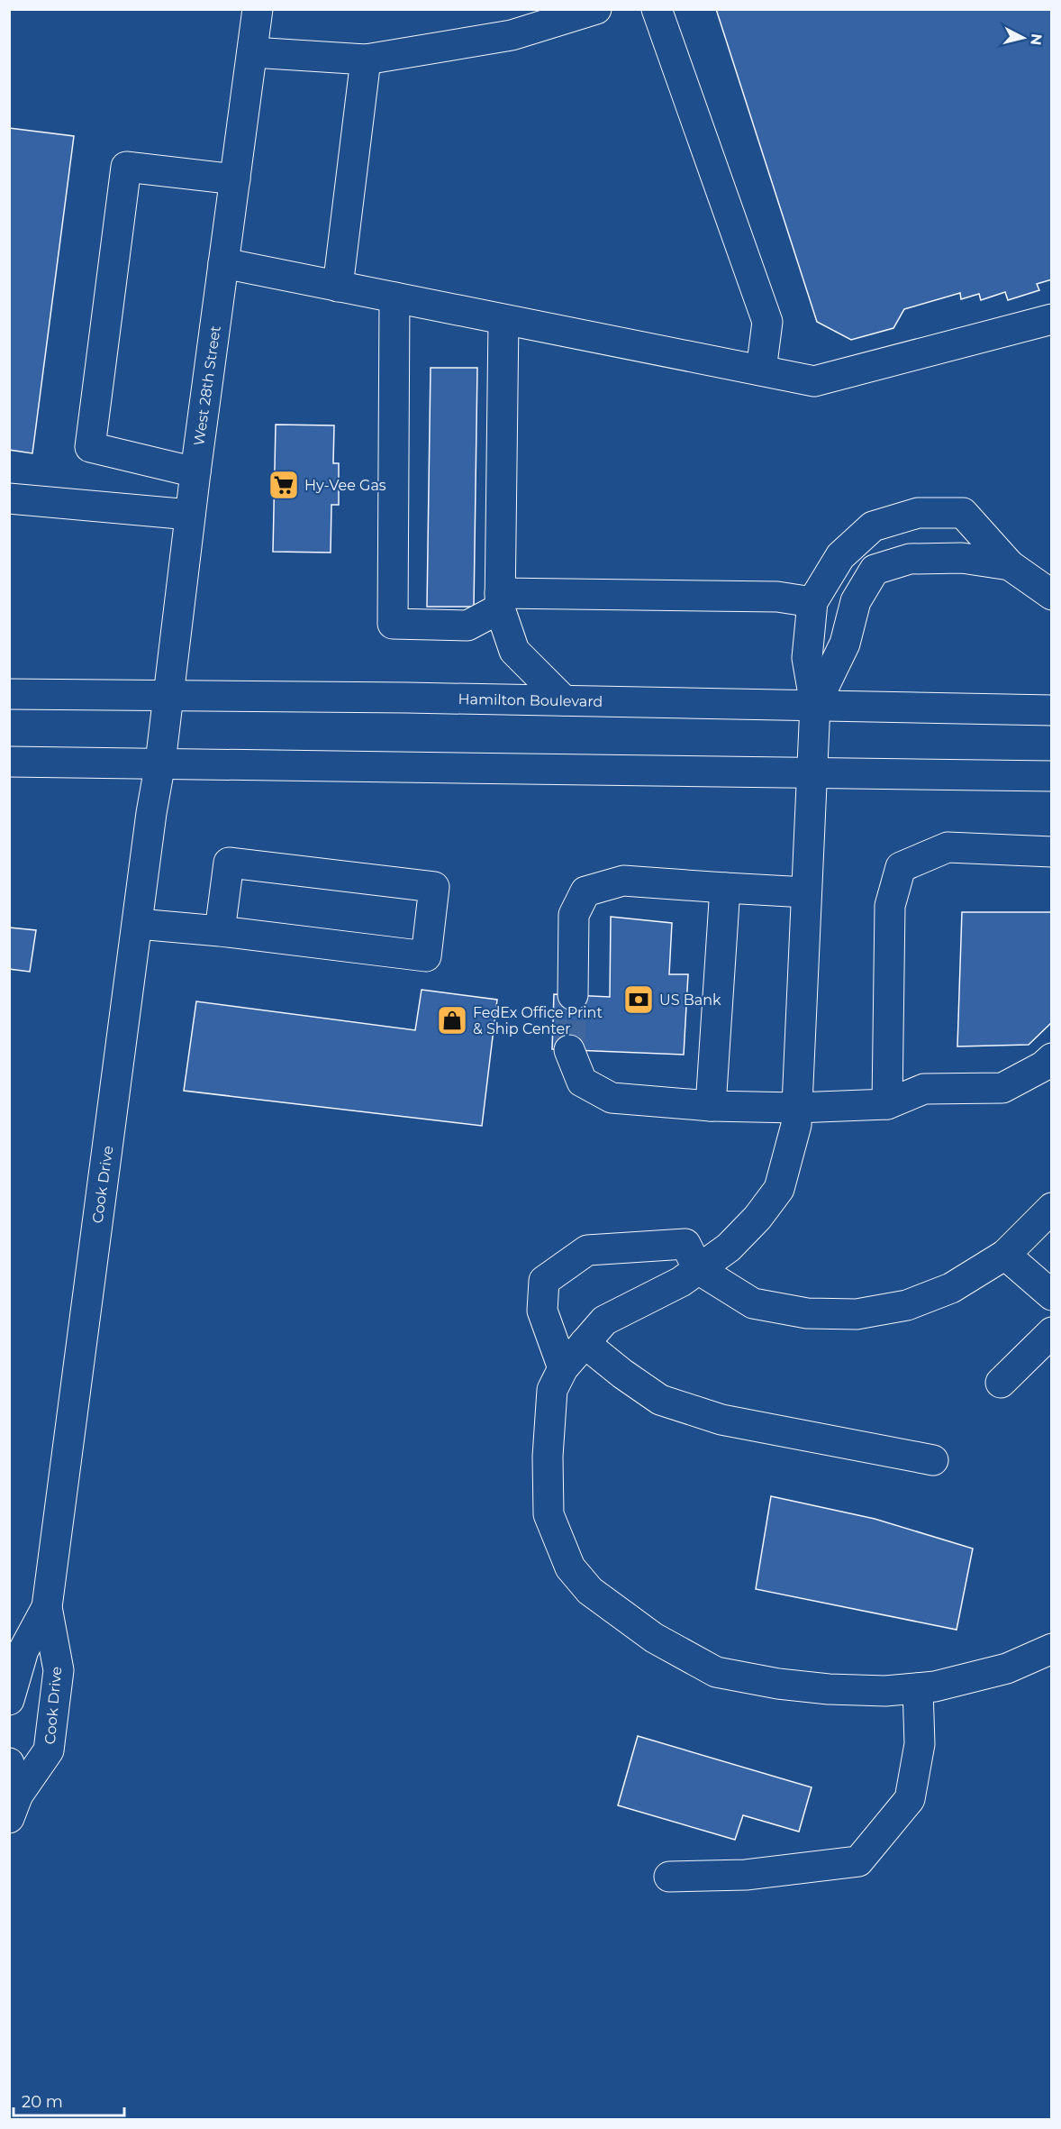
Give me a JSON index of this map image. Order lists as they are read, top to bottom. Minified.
{"streets":{"main road":["West 28th Street","Hamilton Boulevard","Cook Drive"]},"crossings":[["West 28th Street","Hamilton Boulevard"],["West 28th Street","Cook Drive"]],"places":{"supermarket":["Hy-Vee Gas"],"bank":["US Bank"],"shop":["FedEx Office Print & Ship Center"]},"scale_bar":"20 m","north":"right"}
